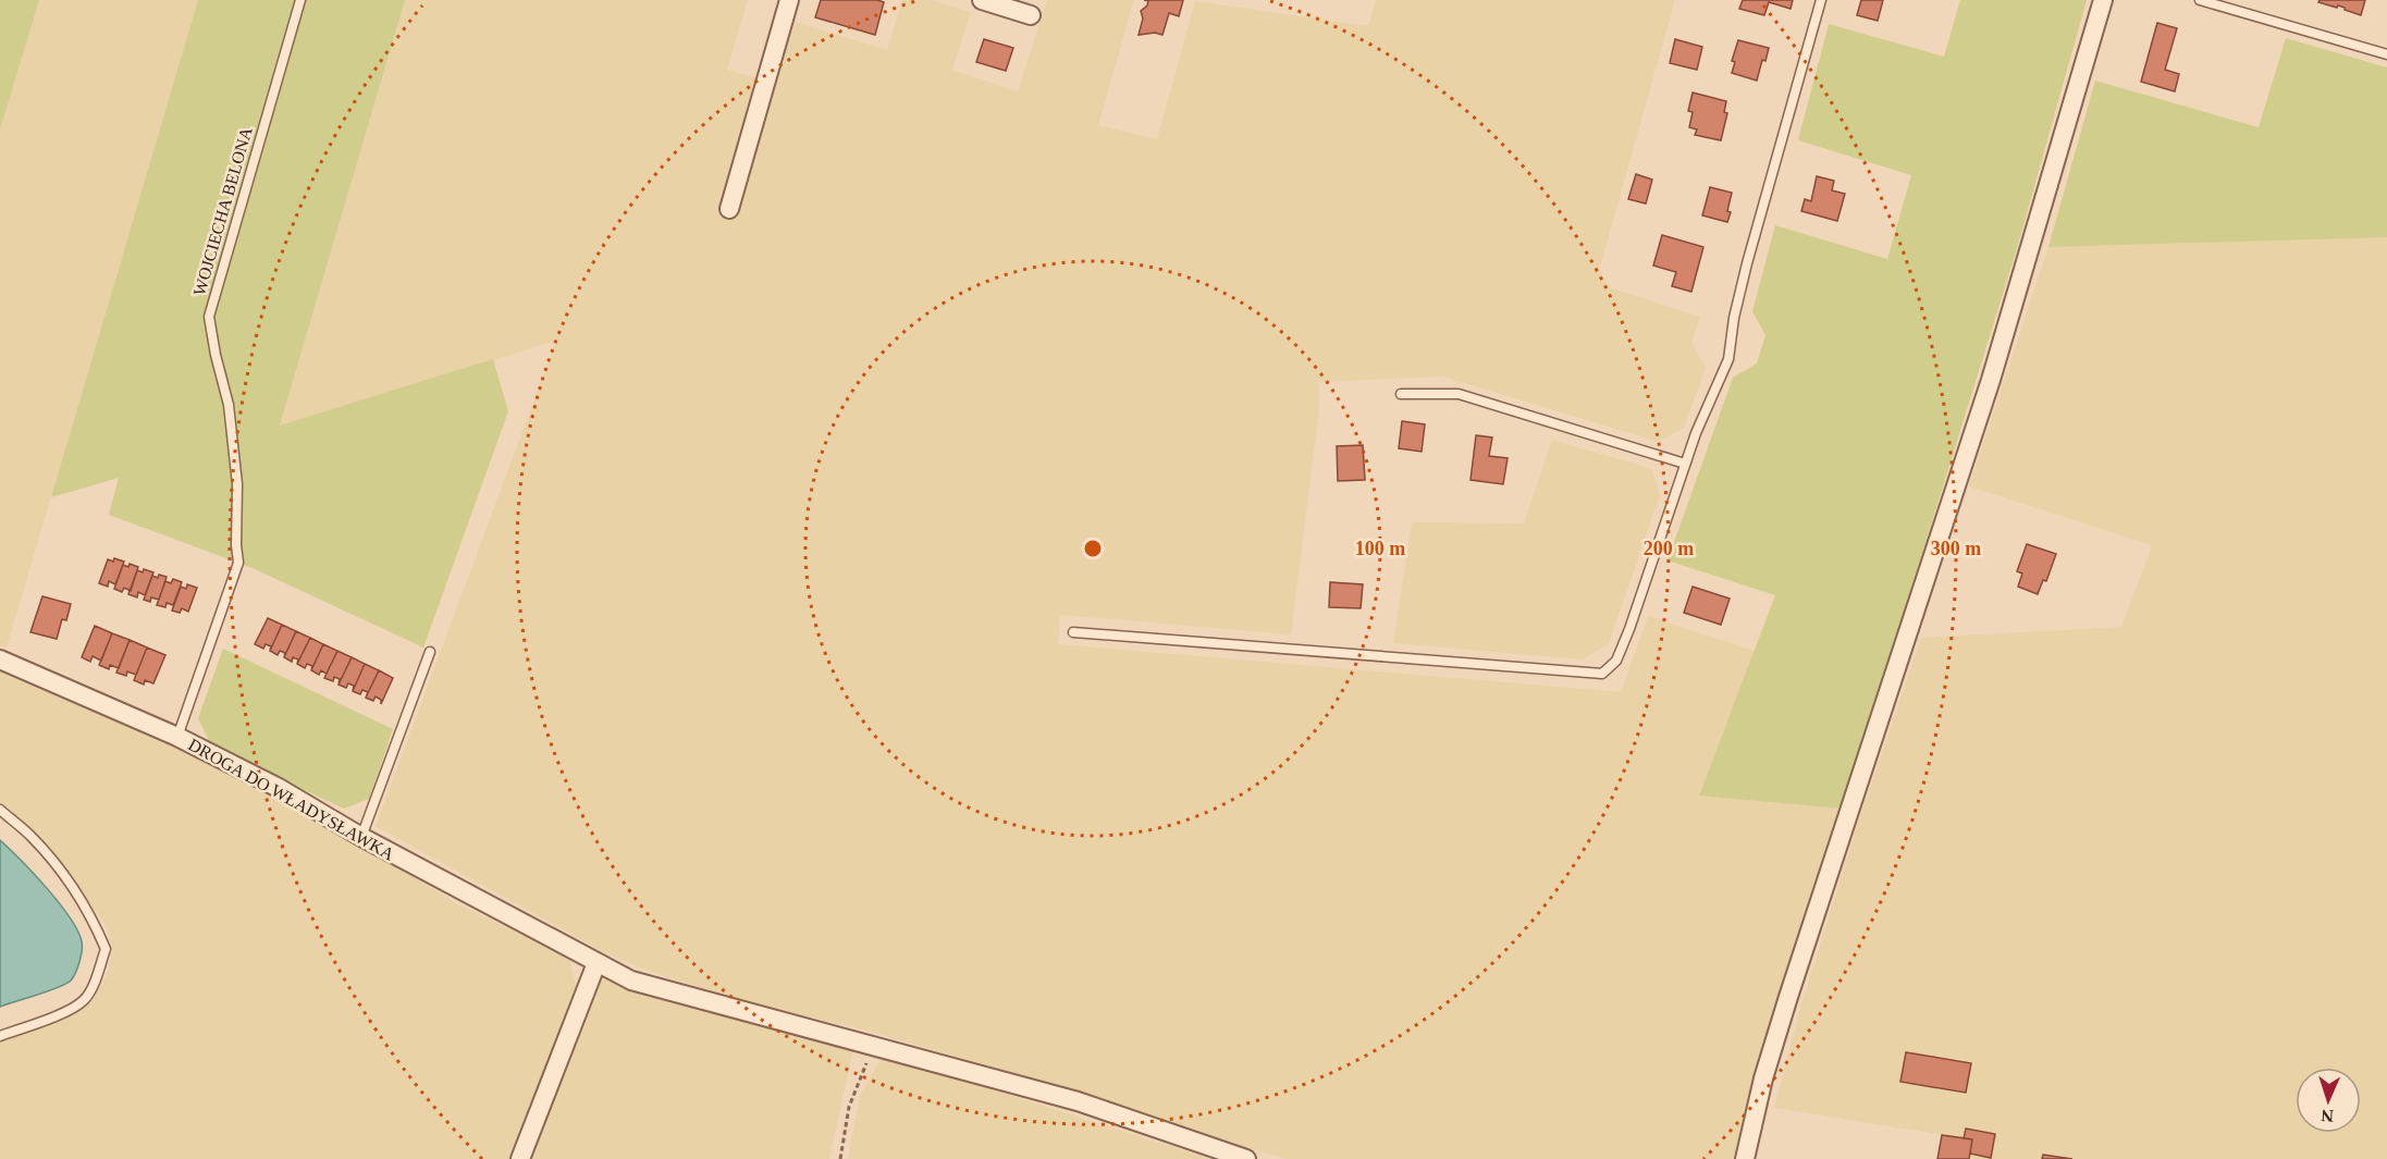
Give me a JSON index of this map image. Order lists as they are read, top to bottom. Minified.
{"streets":{"street":["DROGA DO WŁADYSŁAWKA"],"lane":["WOJCIECHA BELONA"]},"crossings":[["WOJCIECHA BELONA","DROGA DO WŁADYSŁAWKA"]],"north":"bottom","rings":["100 m","200 m","300 m"]}
